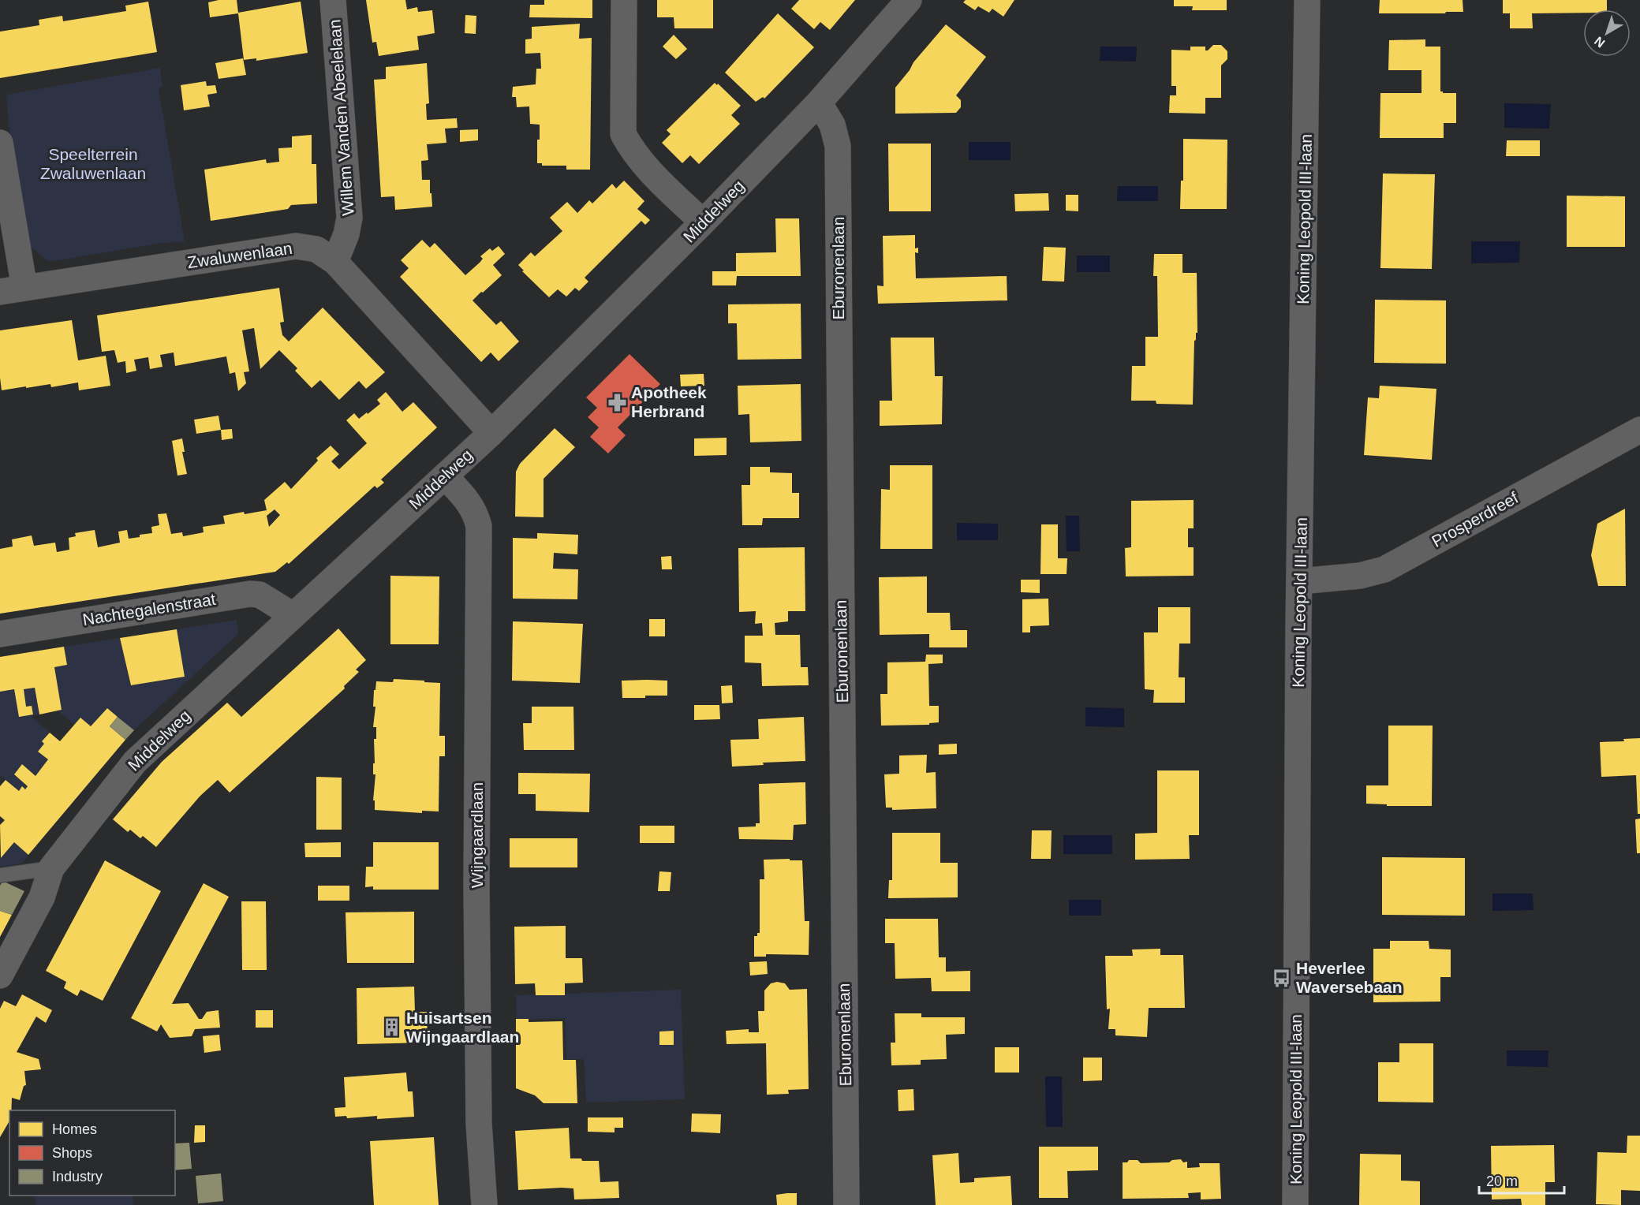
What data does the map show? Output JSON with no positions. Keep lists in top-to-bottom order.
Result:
{
  "streets": {
    "street": [
      "Willem Vanden Abeelelaan",
      "Middelweg",
      "Koning Leopold III-laan",
      "Zwaluwenlaan",
      "Eburonenlaan",
      "Prosperdreef",
      "Nachtegalenstraat",
      "Wijngaardlaan"
    ]
  },
  "crossings": [
    ["Willem Vanden Abeelelaan", "Zwaluwenlaan"],
    ["Middelweg", "Zwaluwenlaan"],
    ["Middelweg", "Eburonenlaan"],
    ["Middelweg", "Nachtegalenstraat"],
    ["Middelweg", "Wijngaardlaan"],
    ["Koning Leopold III-laan", "Prosperdreef"]
  ],
  "parks": ["Speelterrein Zwaluwenlaan"],
  "places": {
    "pharmacy": ["Apotheek Herbrand"],
    "bus stop": ["Heverlee Waversebaan"],
    "building": ["Huisartsen Wijngaardlaan"]
  },
  "legend": ["Homes", "Shops", "Industry"],
  "scale_bar": "20 m",
  "north": "bottom left"
}
